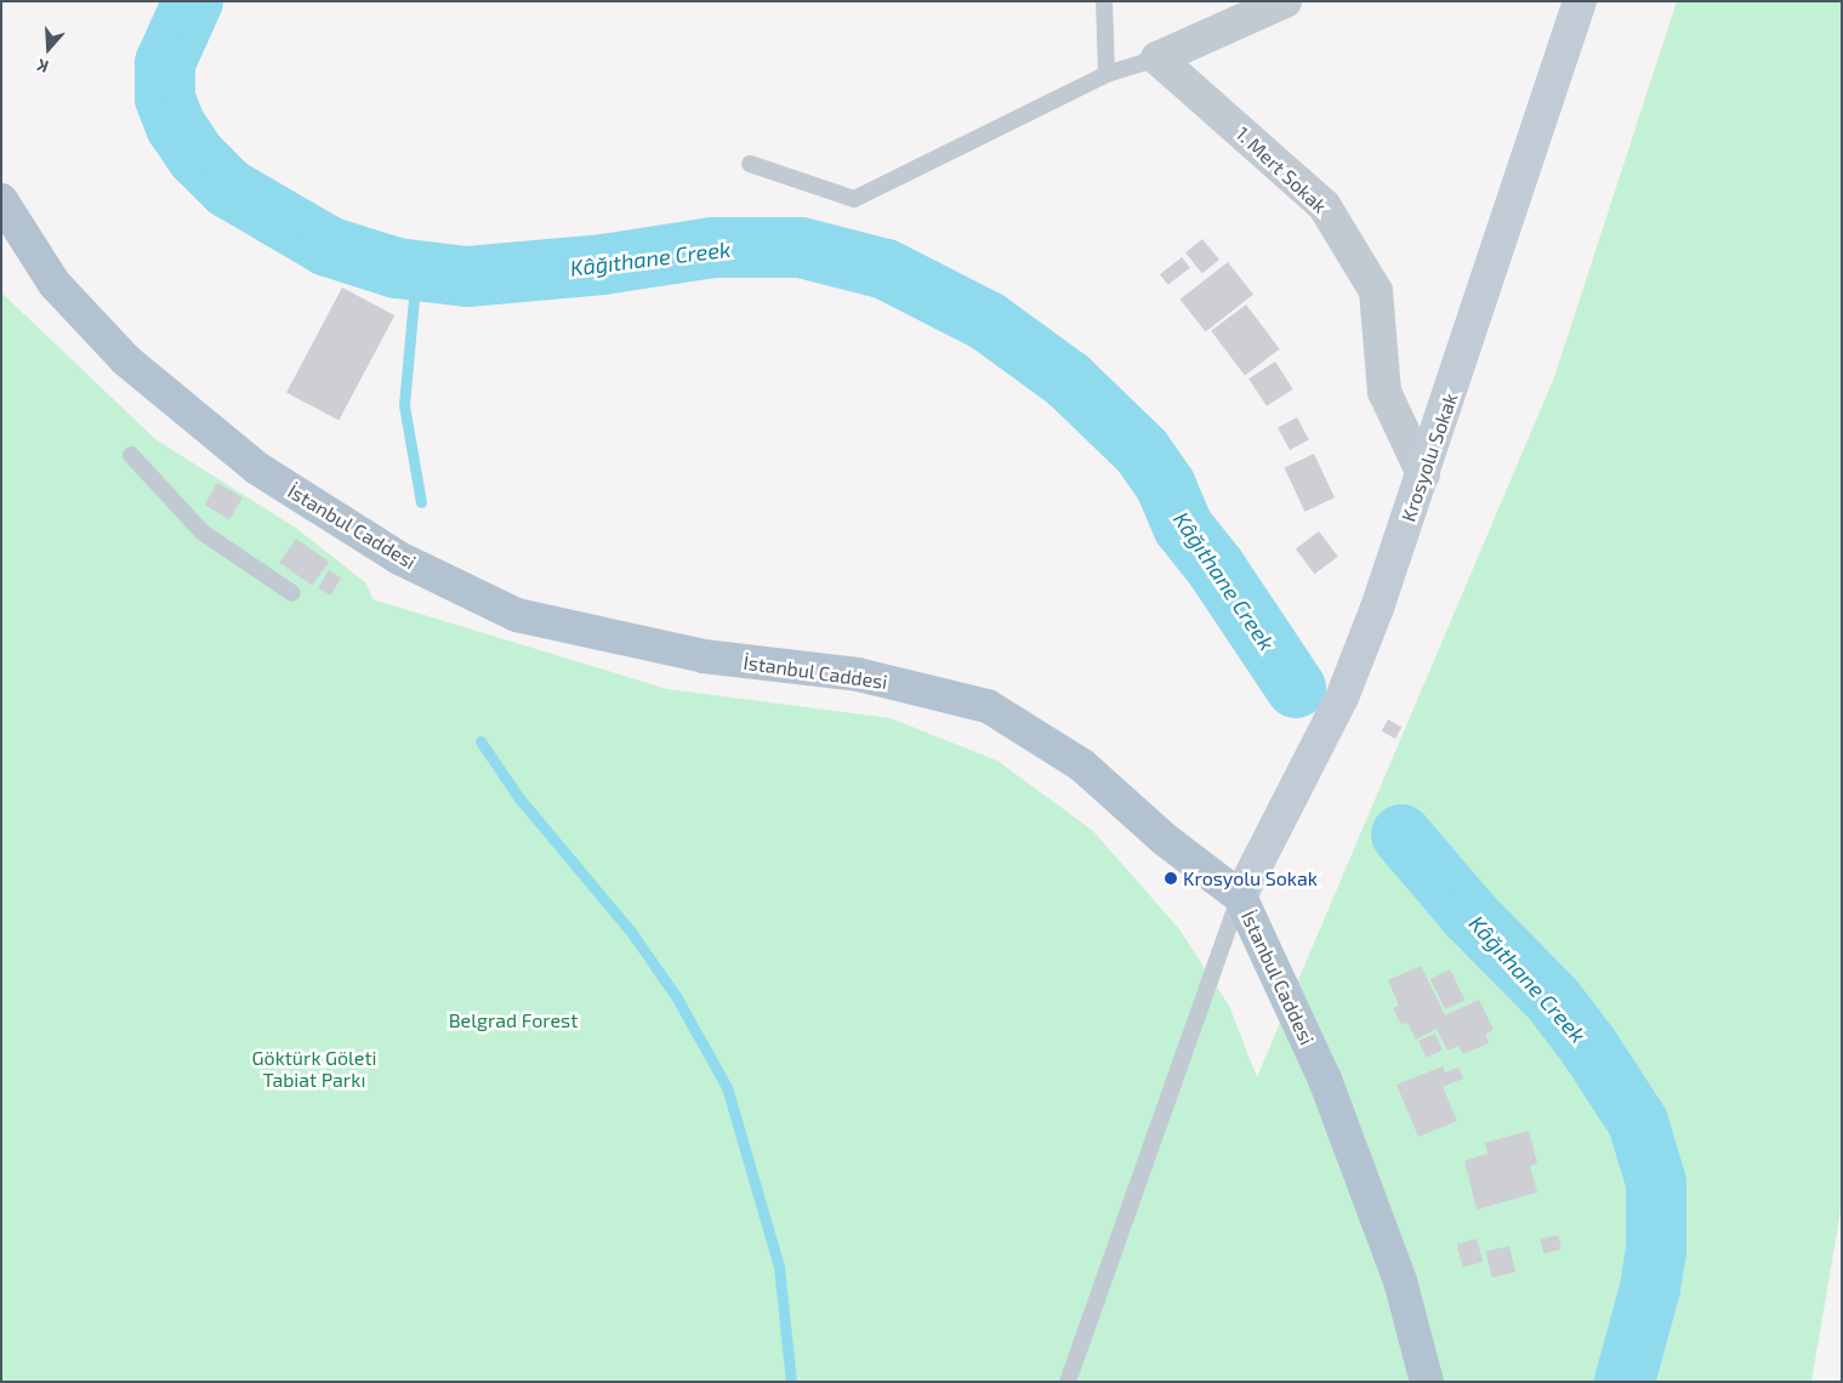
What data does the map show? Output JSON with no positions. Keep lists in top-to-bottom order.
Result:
{
  "streets": {
    "main road": ["Krosyolu Sokak", "İstanbul Caddesi"],
    "street": ["1. Mert Sokak"]
  },
  "crossings": [
    ["1. Mert Sokak", "Krosyolu Sokak"],
    ["Krosyolu Sokak", "İstanbul Caddesi"]
  ],
  "water": ["Kâğıthane Creek"],
  "parks": ["Belgrad Forest", "Göktürk Göleti Tabiat Parkı"],
  "places": ["Krosyolu Sokak"],
  "north": "bottom"
}
